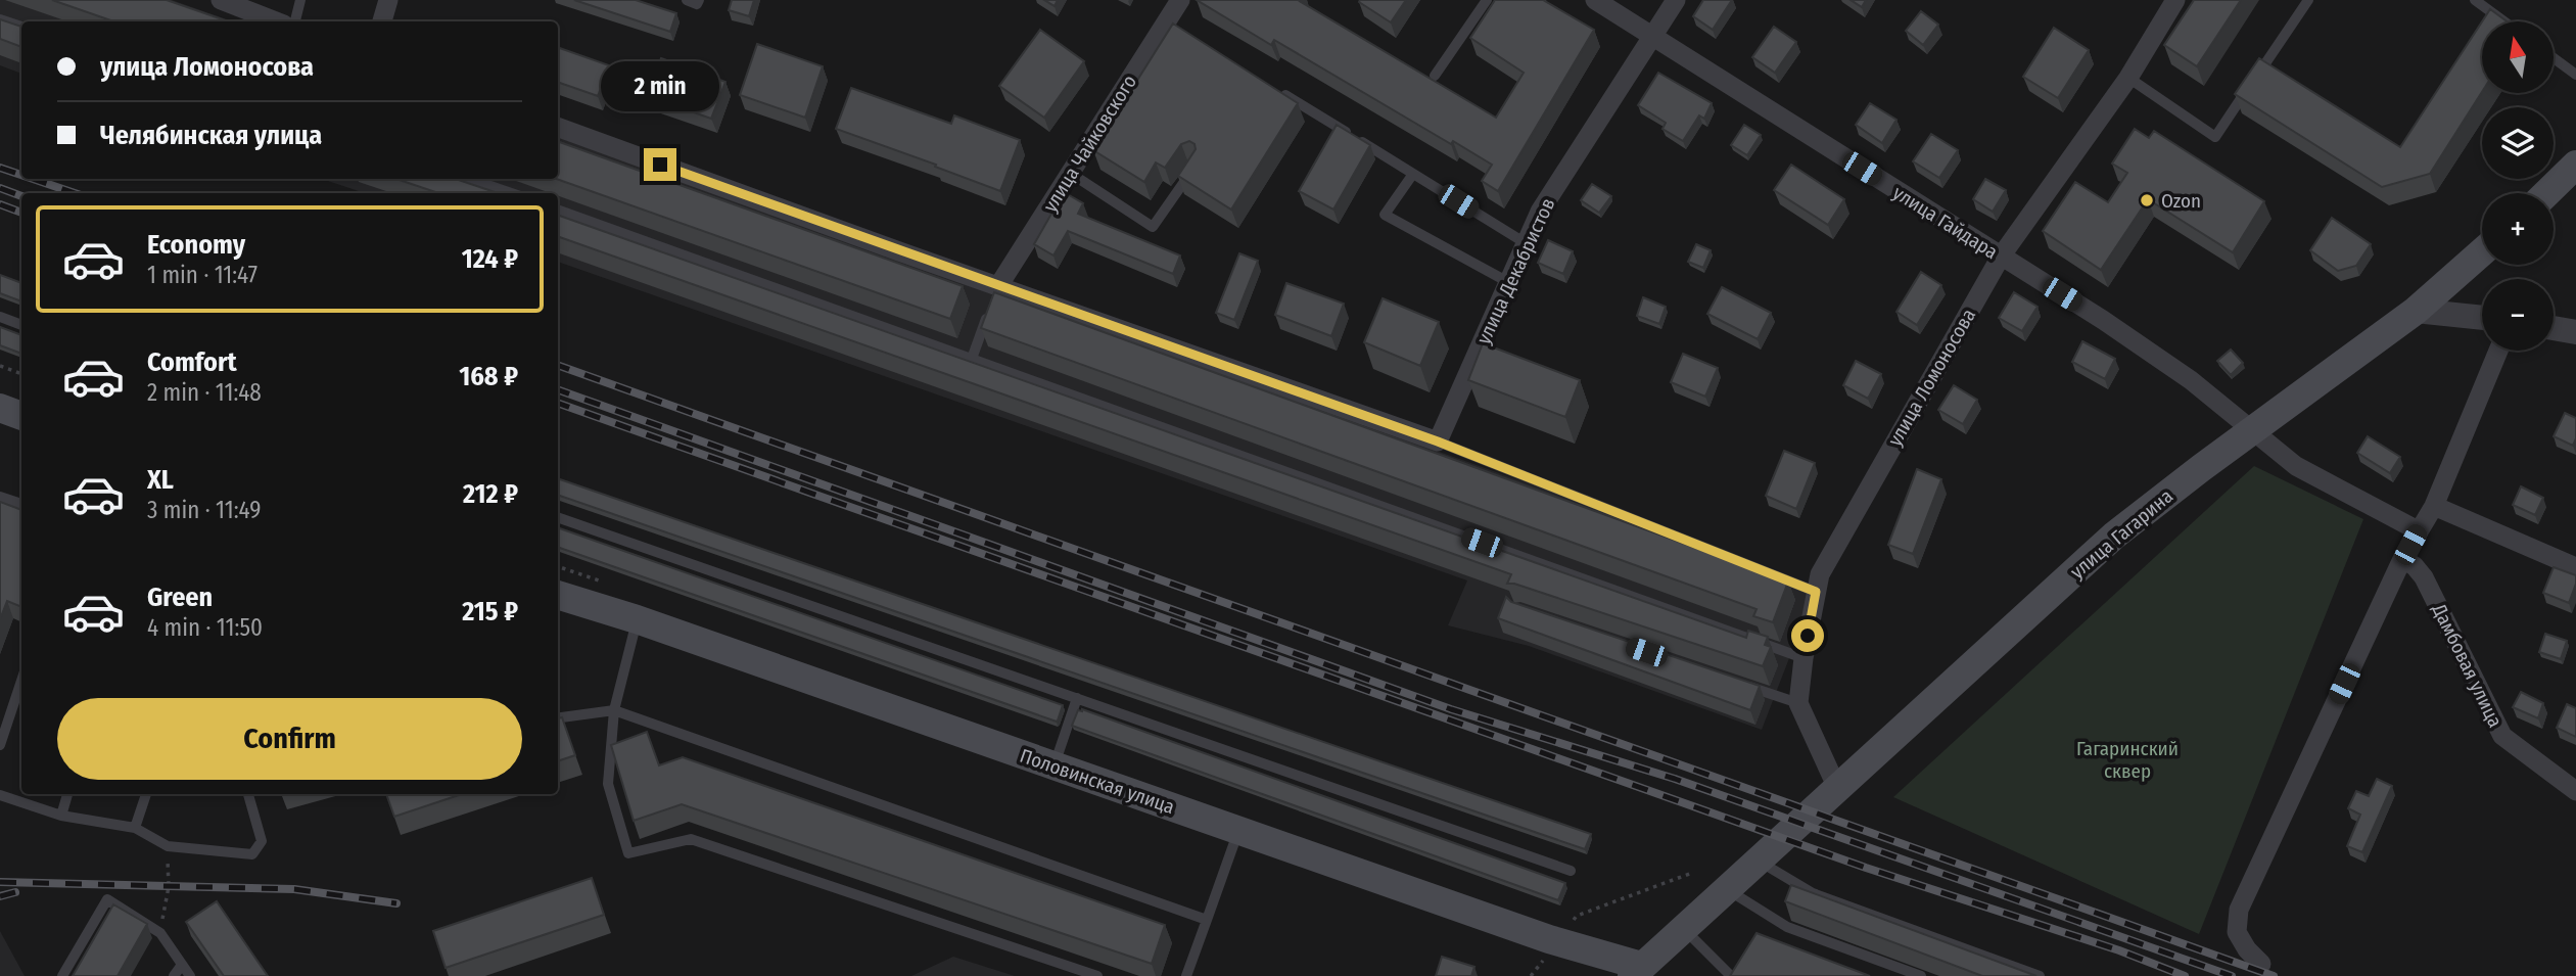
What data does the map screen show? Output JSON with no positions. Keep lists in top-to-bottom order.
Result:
{
  "streets": {
    "main road": ["улица Гагарина", "Половинская улица"],
    "street": [
      "улица Чайковского",
      "улица Гайдара",
      "улица Декабристов",
      "улица Ломоносова",
      "Дамбовая улица"
    ]
  },
  "crossings": [
    ["улица Гайдара", "улица Декабристов"],
    ["улица Гайдара", "улица Ломоносова"],
    ["улица Гайдара", "улица Гагарина"],
    ["улица Гагарина", "Половинская улица"]
  ],
  "parks": ["Гагаринский сквер"],
  "places": ["Ozon"],
  "north": "top",
  "page": {
    "map_buttons": ["+", "−"],
    "banner": ["улица Ломоносова", "Челябинская улица"],
    "bubble": "2 min",
    "list": [
      {
        "name": "Economy",
        "note": "1 min · 11:47",
        "value": "124 ₽"
      },
      {
        "name": "Comfort",
        "note": "2 min · 11:48",
        "value": "168 ₽"
      },
      {
        "name": "XL",
        "note": "3 min · 11:49",
        "value": "212 ₽"
      },
      {
        "name": "Green",
        "note": "4 min · 11:50",
        "value": "215 ₽"
      }
    ],
    "buttons": "Confirm"
  }
}
